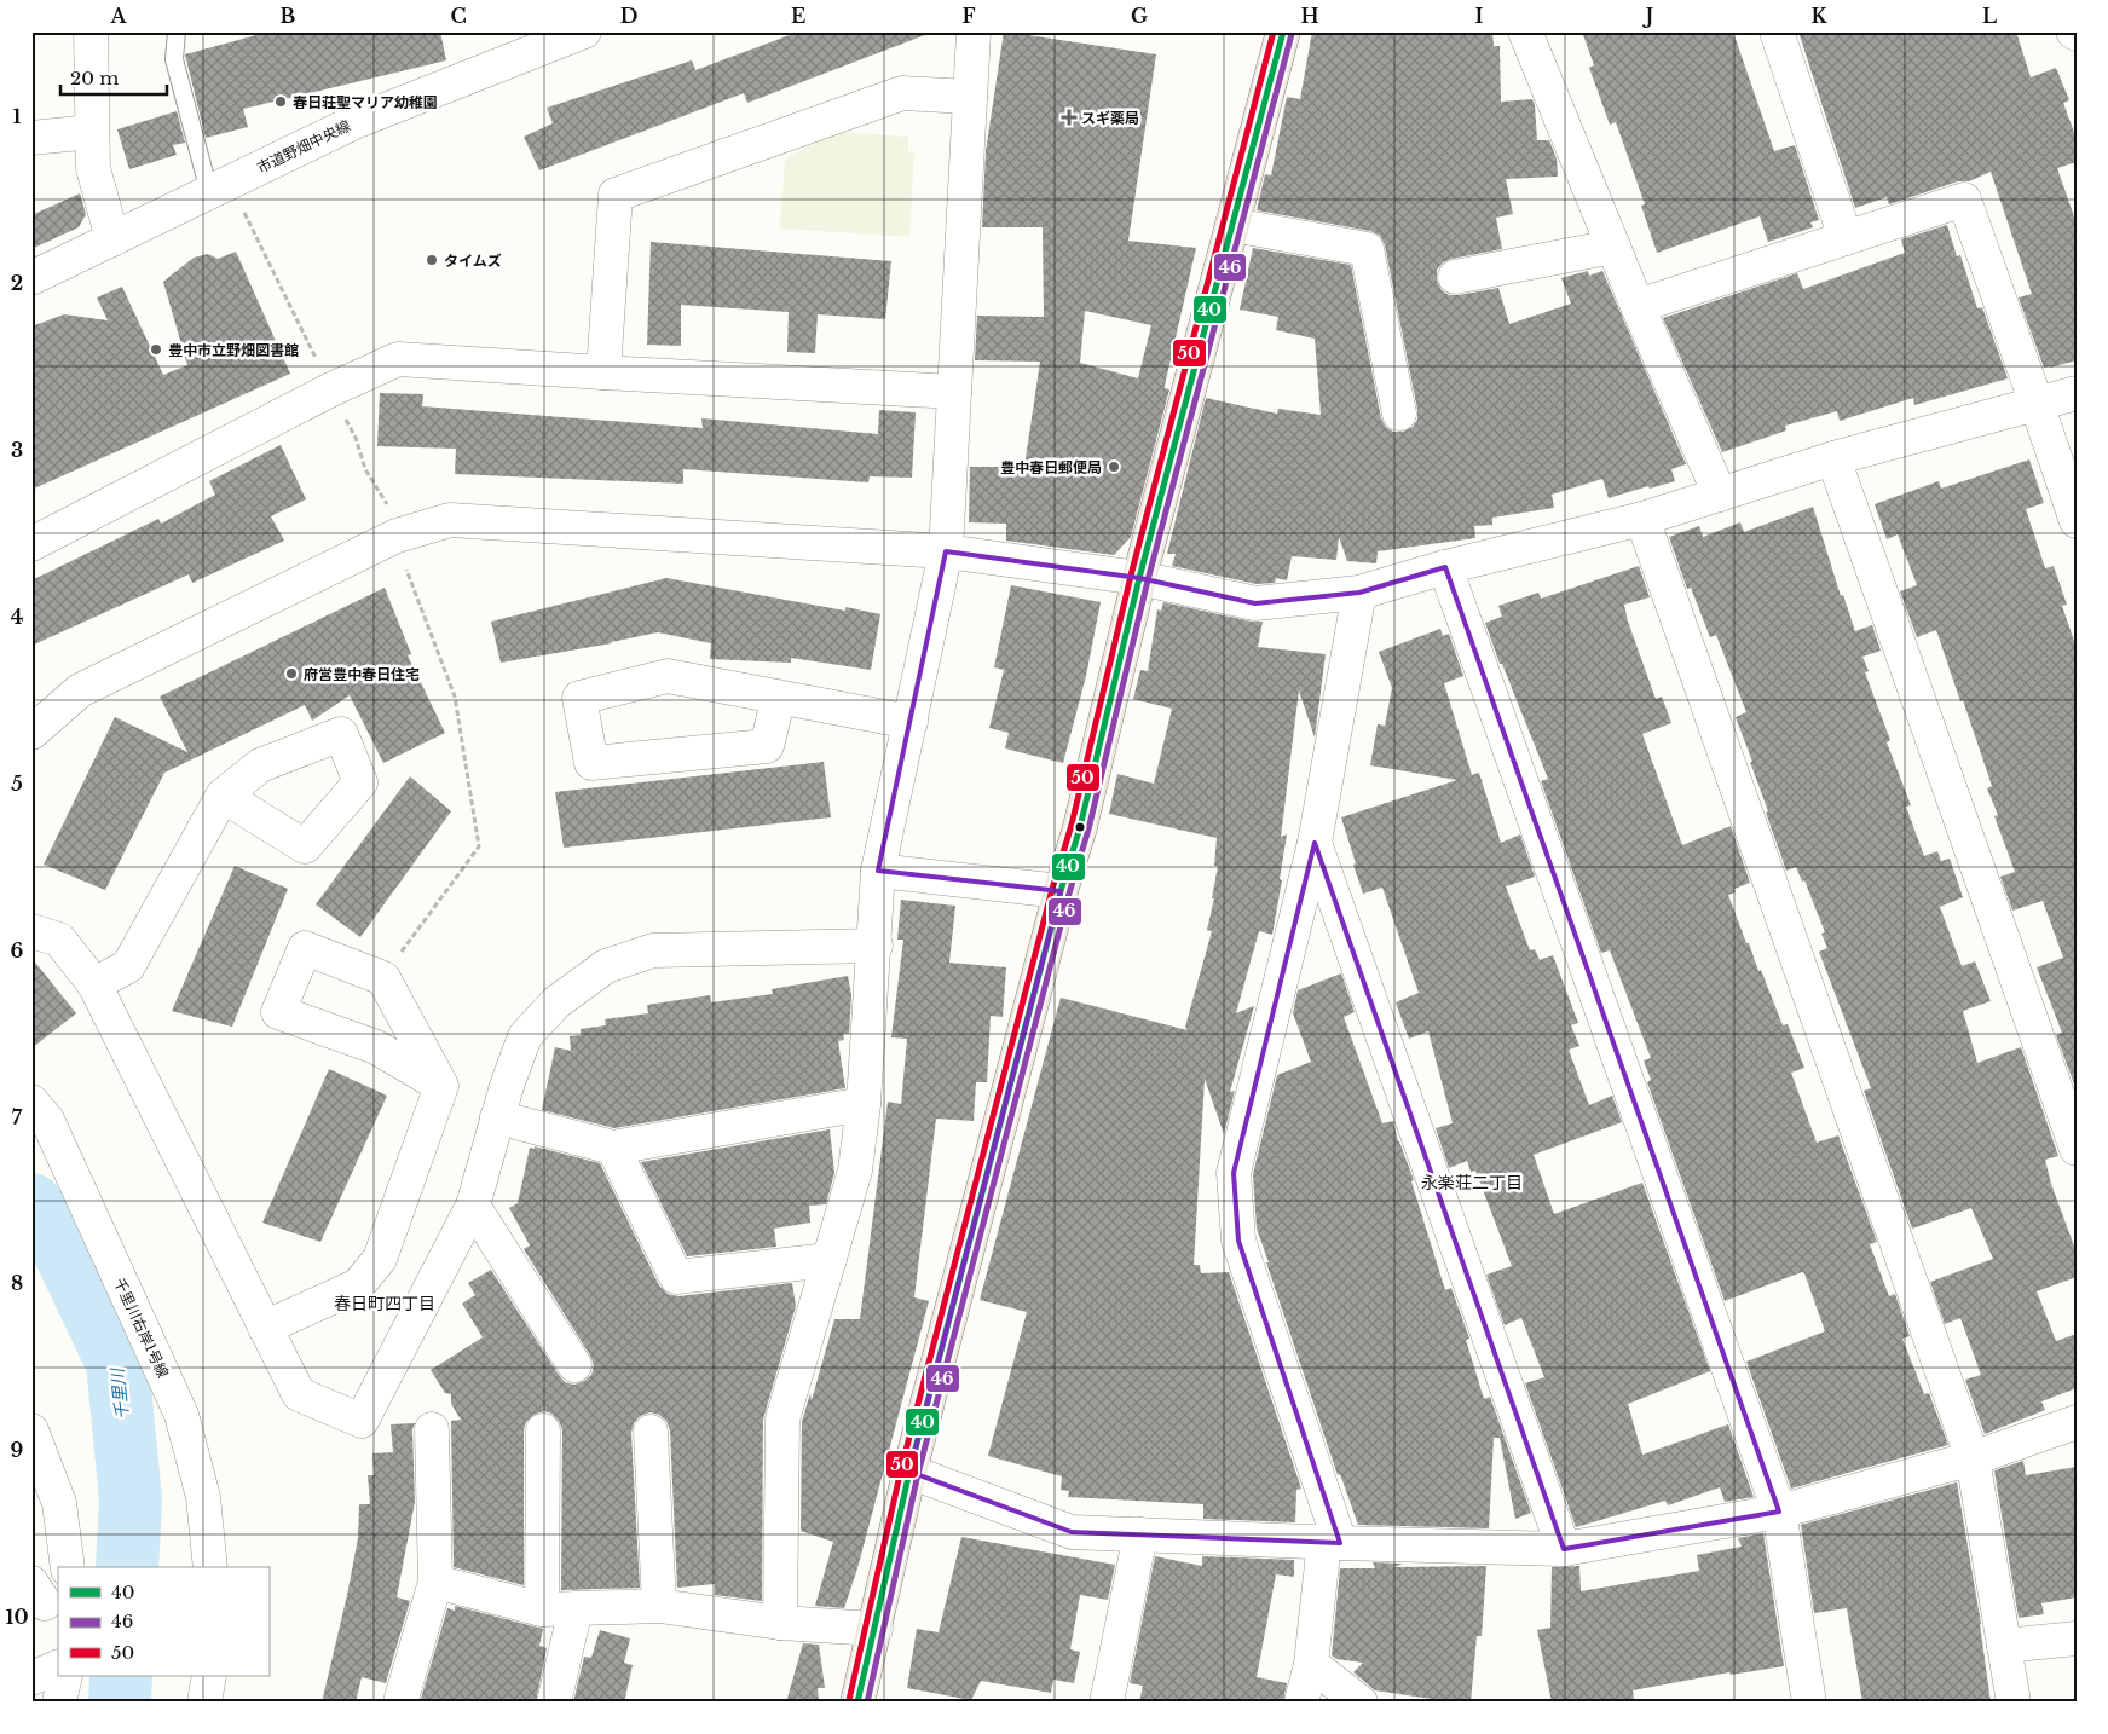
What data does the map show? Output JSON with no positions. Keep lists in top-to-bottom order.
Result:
{
  "streets": {
    "street": ["市道野畑中央線", "千里川右岸1号線"]
  },
  "districts": ["永楽荘二丁目", "春日町四丁目"],
  "water": ["千里川"],
  "places": {
    "other": [
      "春日荘聖マリア幼稚園",
      "タイムズ",
      "豊中市立野畑図書館",
      "豊中春日郵便局",
      "府営豊中春日住宅"
    ],
    "health": ["スギ薬局"]
  },
  "lines": ["transit line 40", "transit line 50", "transit line 46"],
  "legend": ["40", "46", "50"],
  "scale_bar": "20 m",
  "grid": {
    "columns": [
      "A",
      "B",
      "C",
      "D",
      "E",
      "F",
      "G",
      "H",
      "I",
      "J",
      "K",
      "L"
    ],
    "rows": [
      "1",
      "2",
      "3",
      "4",
      "5",
      "6",
      "7",
      "8",
      "9",
      "10"
    ]
  }
}
